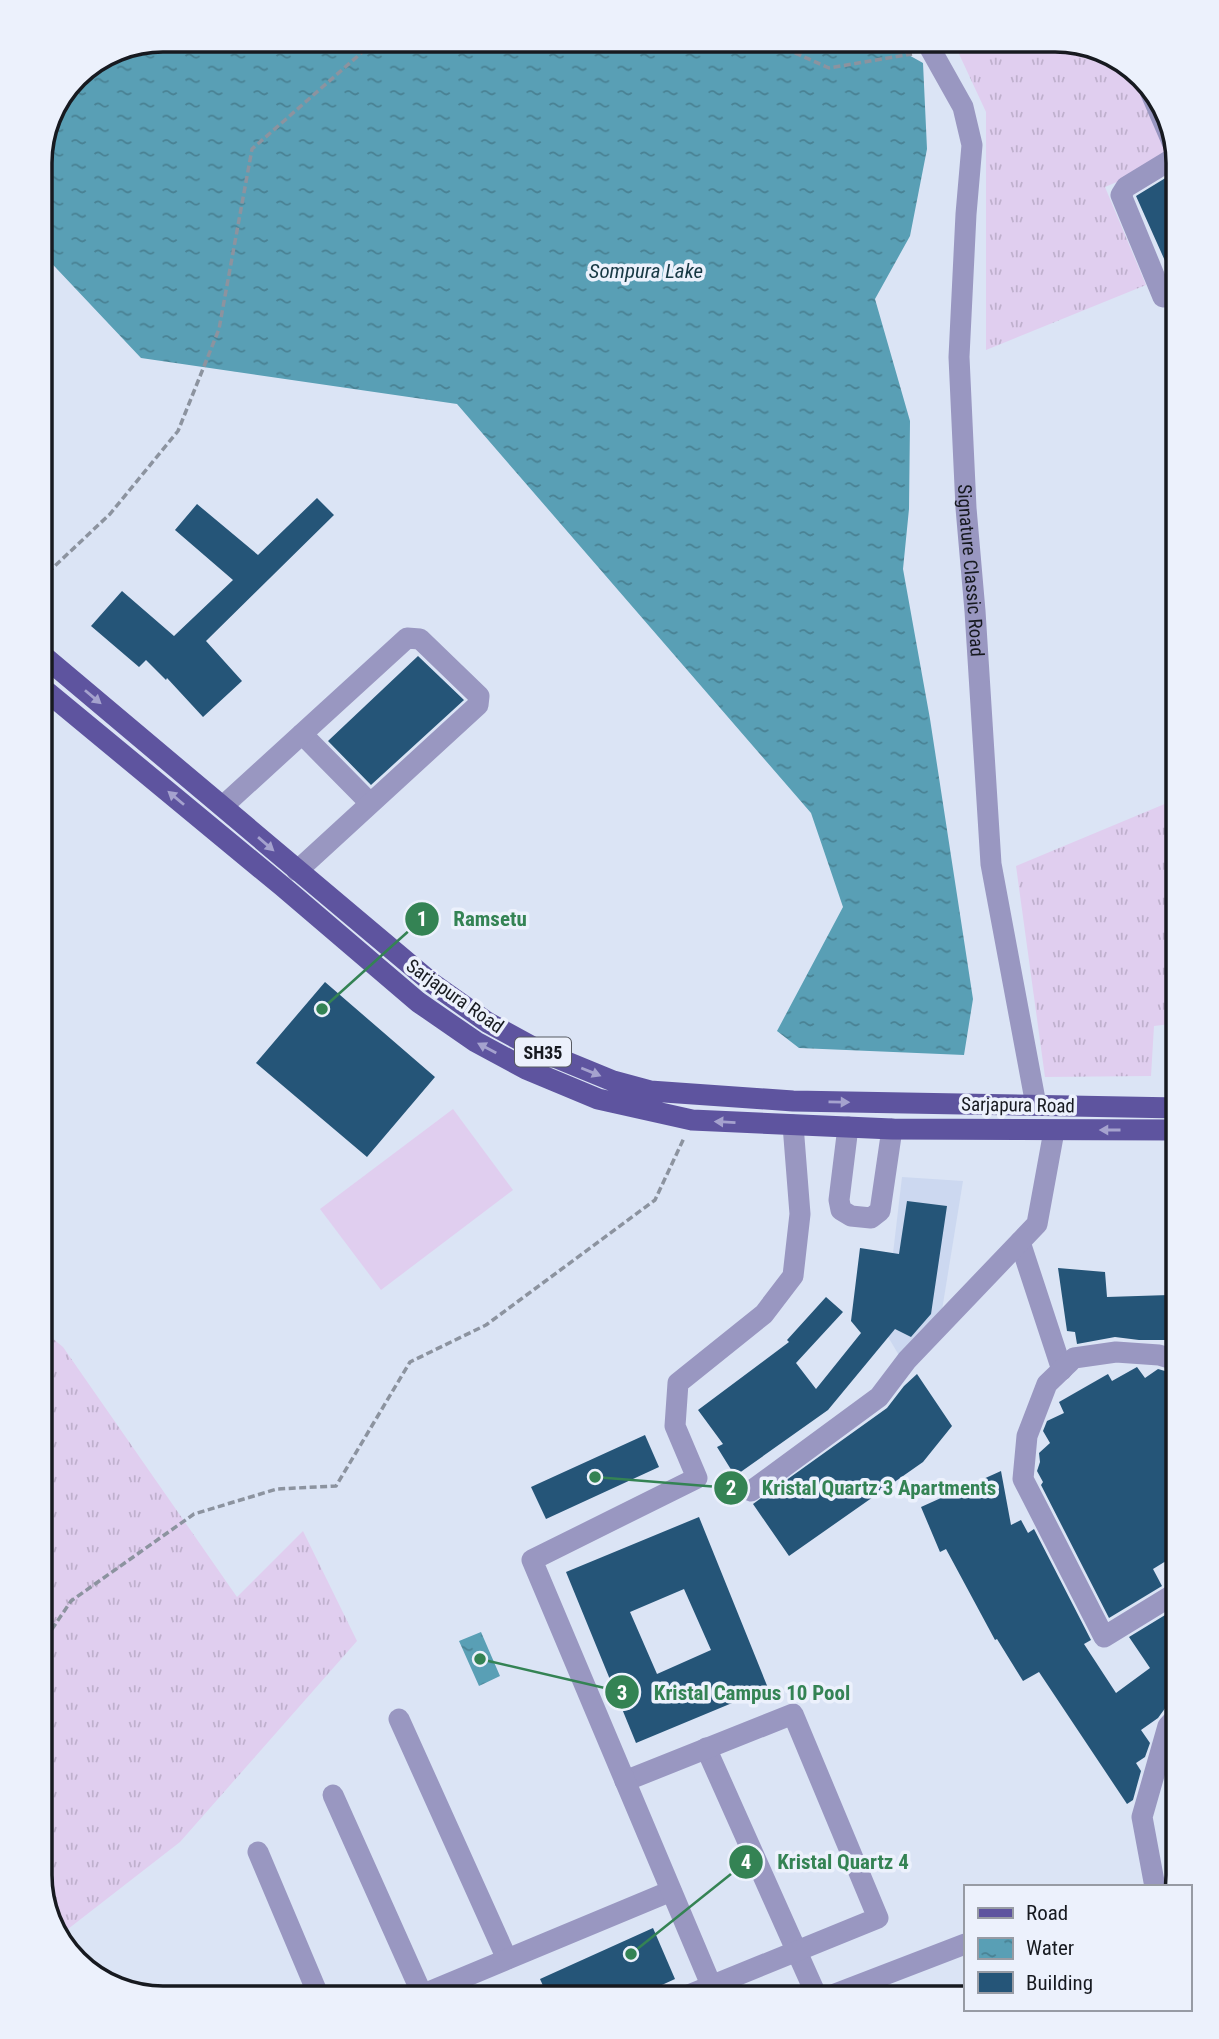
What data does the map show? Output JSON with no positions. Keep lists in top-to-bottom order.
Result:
{
  "streets": {
    "main road": ["Sarjapura Road", "SH35"],
    "street": ["Signature Classic Road"]
  },
  "crossings": [
    ["Signature Classic Road", "Sarjapura Road"]
  ],
  "water": ["Sompura Lake"],
  "places": [
    "Ramsetu",
    "Kristal Quartz 3 Apartments",
    "Kristal Campus 10 Pool",
    "Kristal Quartz 4"
  ],
  "legend": ["Road", "Water", "Building"]
}
